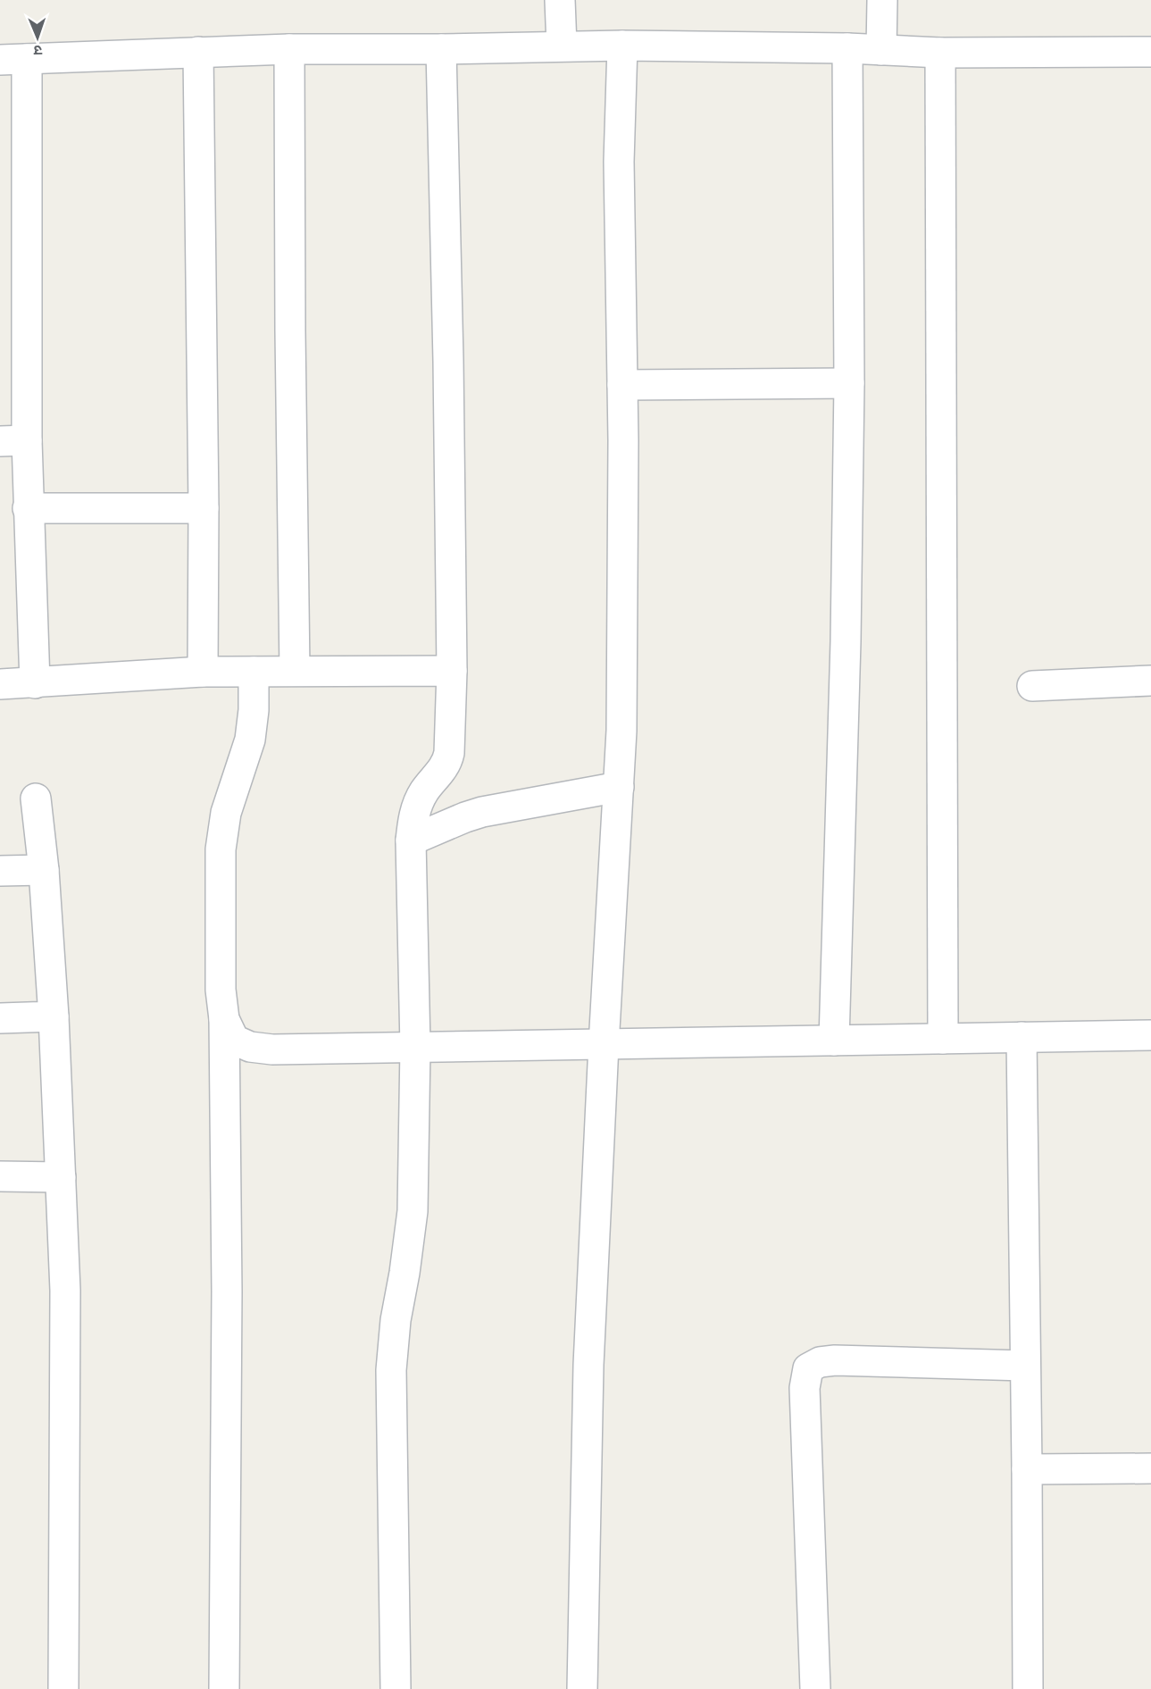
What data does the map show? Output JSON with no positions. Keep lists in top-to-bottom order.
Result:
{
  "north": "bottom"
}
